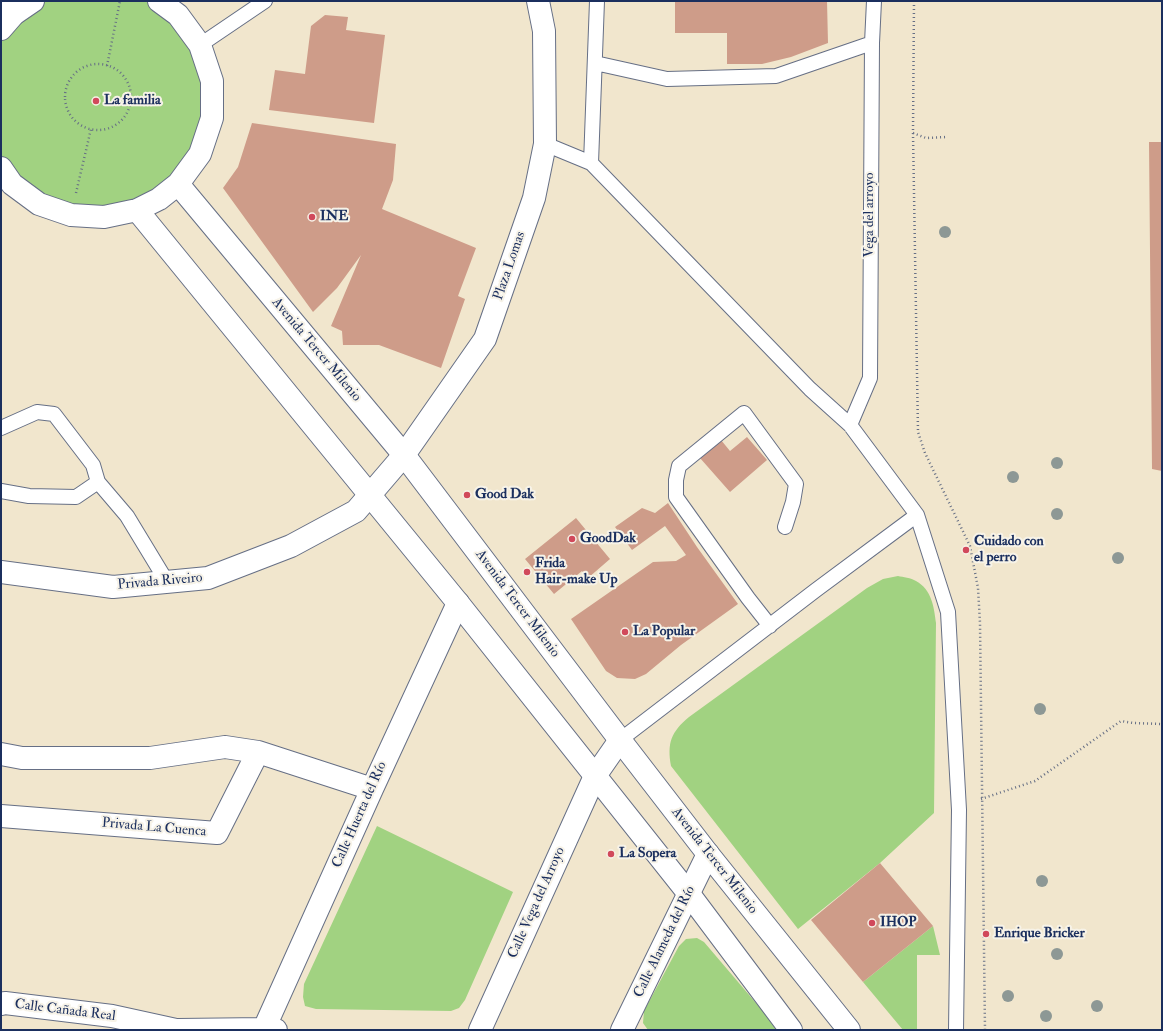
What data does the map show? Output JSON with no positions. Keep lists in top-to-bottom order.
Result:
{
  "streets": {
    "street": [
      "Plaza Lomas",
      "Avenida Tercer Milenio",
      "Privada Riveiro",
      "Calle Huerta del Río",
      "Privada La Cuenca",
      "Calle Vega del Arroyo",
      "Calle Alameda del Río",
      "Calle Cañada Real"
    ],
    "lane": ["Vega del arroyo"]
  },
  "crossings": [
    ["Plaza Lomas", "Avenida Tercer Milenio"],
    ["Plaza Lomas", "Privada Riveiro"],
    ["Avenida Tercer Milenio", "Calle Vega del Arroyo"],
    ["Avenida Tercer Milenio", "Calle Alameda del Río"],
    ["Calle Huerta del Río", "Calle Cañada Real"]
  ],
  "places": [
    "La familia",
    "INE",
    "Good Dak",
    "GoodDak",
    "Cuidado con el perro",
    "Frida Hair-make Up",
    "La Popular",
    "La Sopera",
    "IHOP",
    "Enrique Bricker"
  ]
}
